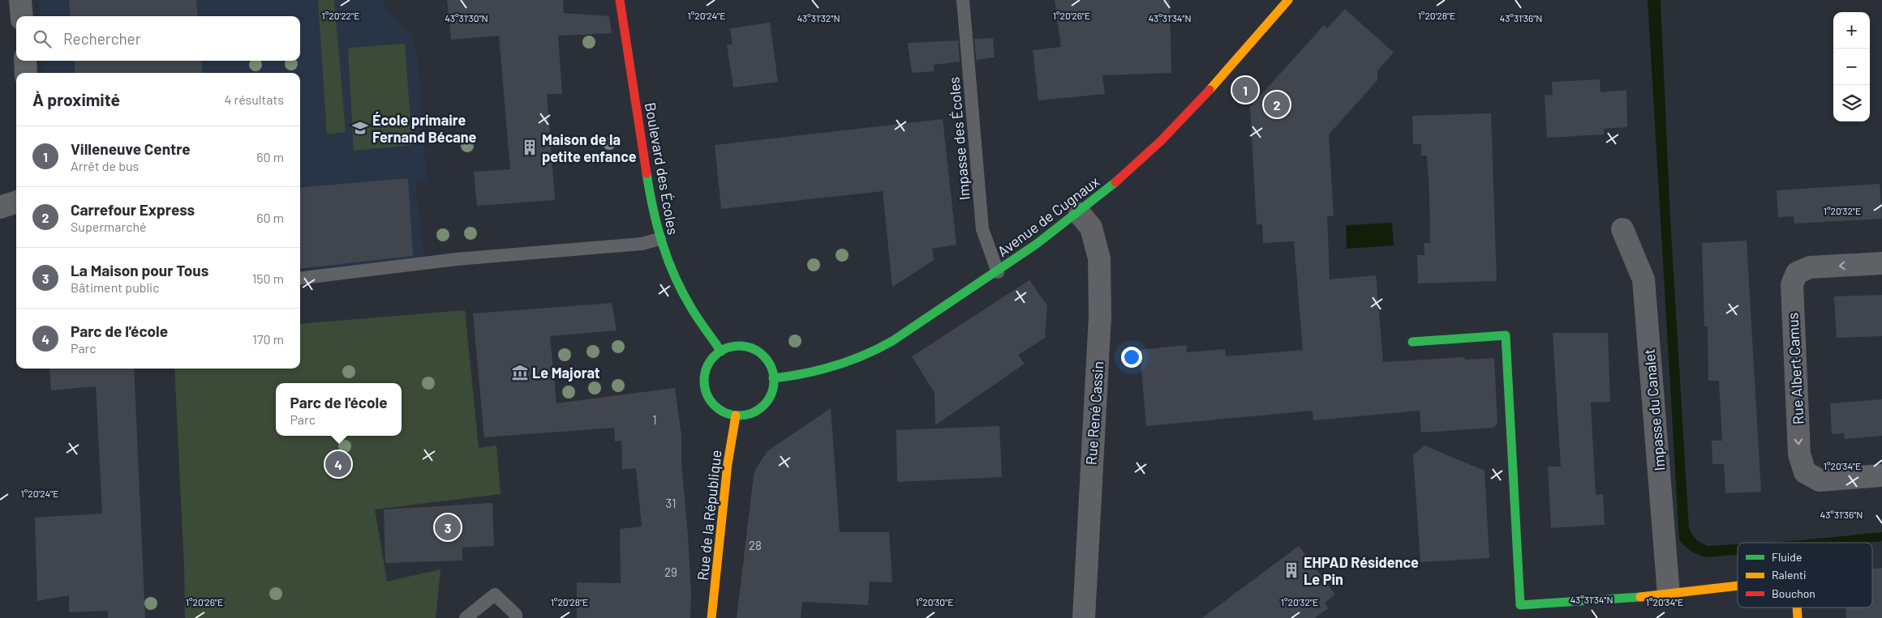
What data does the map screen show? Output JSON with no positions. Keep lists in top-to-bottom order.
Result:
{
  "streets": {
    "street": [
      "Boulevard des Écoles",
      "Avenue de Cugnaux",
      "Rue Albert Camus",
      "Impasse du Canalet",
      "Rue René Cassin",
      "Rue de la République"
    ],
    "lane": ["Impasse des Écoles"]
  },
  "crossings": [
    ["Impasse des Écoles", "Avenue de Cugnaux"],
    ["Boulevard des Écoles", "Avenue de Cugnaux"],
    ["Boulevard des Écoles", "Rue de la République"],
    ["Avenue de Cugnaux", "Rue René Cassin"],
    ["Avenue de Cugnaux", "Rue de la République"]
  ],
  "places": {
    "school or university": ["École primaire Fernand Bécane"],
    "building": ["Maison de la petite enfance", "EHPAD Résidence Le Pin"],
    "museum": ["Le Majorat"]
  },
  "house_numbers": [
    "1",
    "31",
    "28",
    "29"
  ],
  "legend": ["Fluide", "Ralenti", "Bouchon"],
  "page": {
    "map_buttons": ["+", "−"],
    "search": "Rechercher",
    "heading": ["À proximité", "4 résultats"],
    "pins": [
      "1",
      "2",
      "4",
      "3"
    ],
    "list": [
      {
        "mark": "1",
        "name": "Villeneuve Centre",
        "note": "Arrêt de bus",
        "value": "60 m"
      },
      {
        "mark": "2",
        "name": "Carrefour Express",
        "note": "Supermarché",
        "value": "60 m"
      },
      {
        "mark": "3",
        "name": "La Maison pour Tous",
        "note": "Bâtiment public",
        "value": "150 m"
      },
      {
        "mark": "4",
        "name": "Parc de l'école",
        "note": "Parc",
        "value": "170 m"
      }
    ],
    "popup": ["Parc de l'école", "Parc"]
  },
  "coordinates": [
    "1°20'22\"E",
    "1°20'28\"E",
    "1°20'24\"E",
    "1°20'26\"E",
    "43°31'30\"N",
    "43°31'32\"N",
    "43°31'34\"N",
    "43°31'36\"N",
    "1°20'32\"E",
    "1°20'34\"E",
    "1°20'30\"E"
  ]
}
